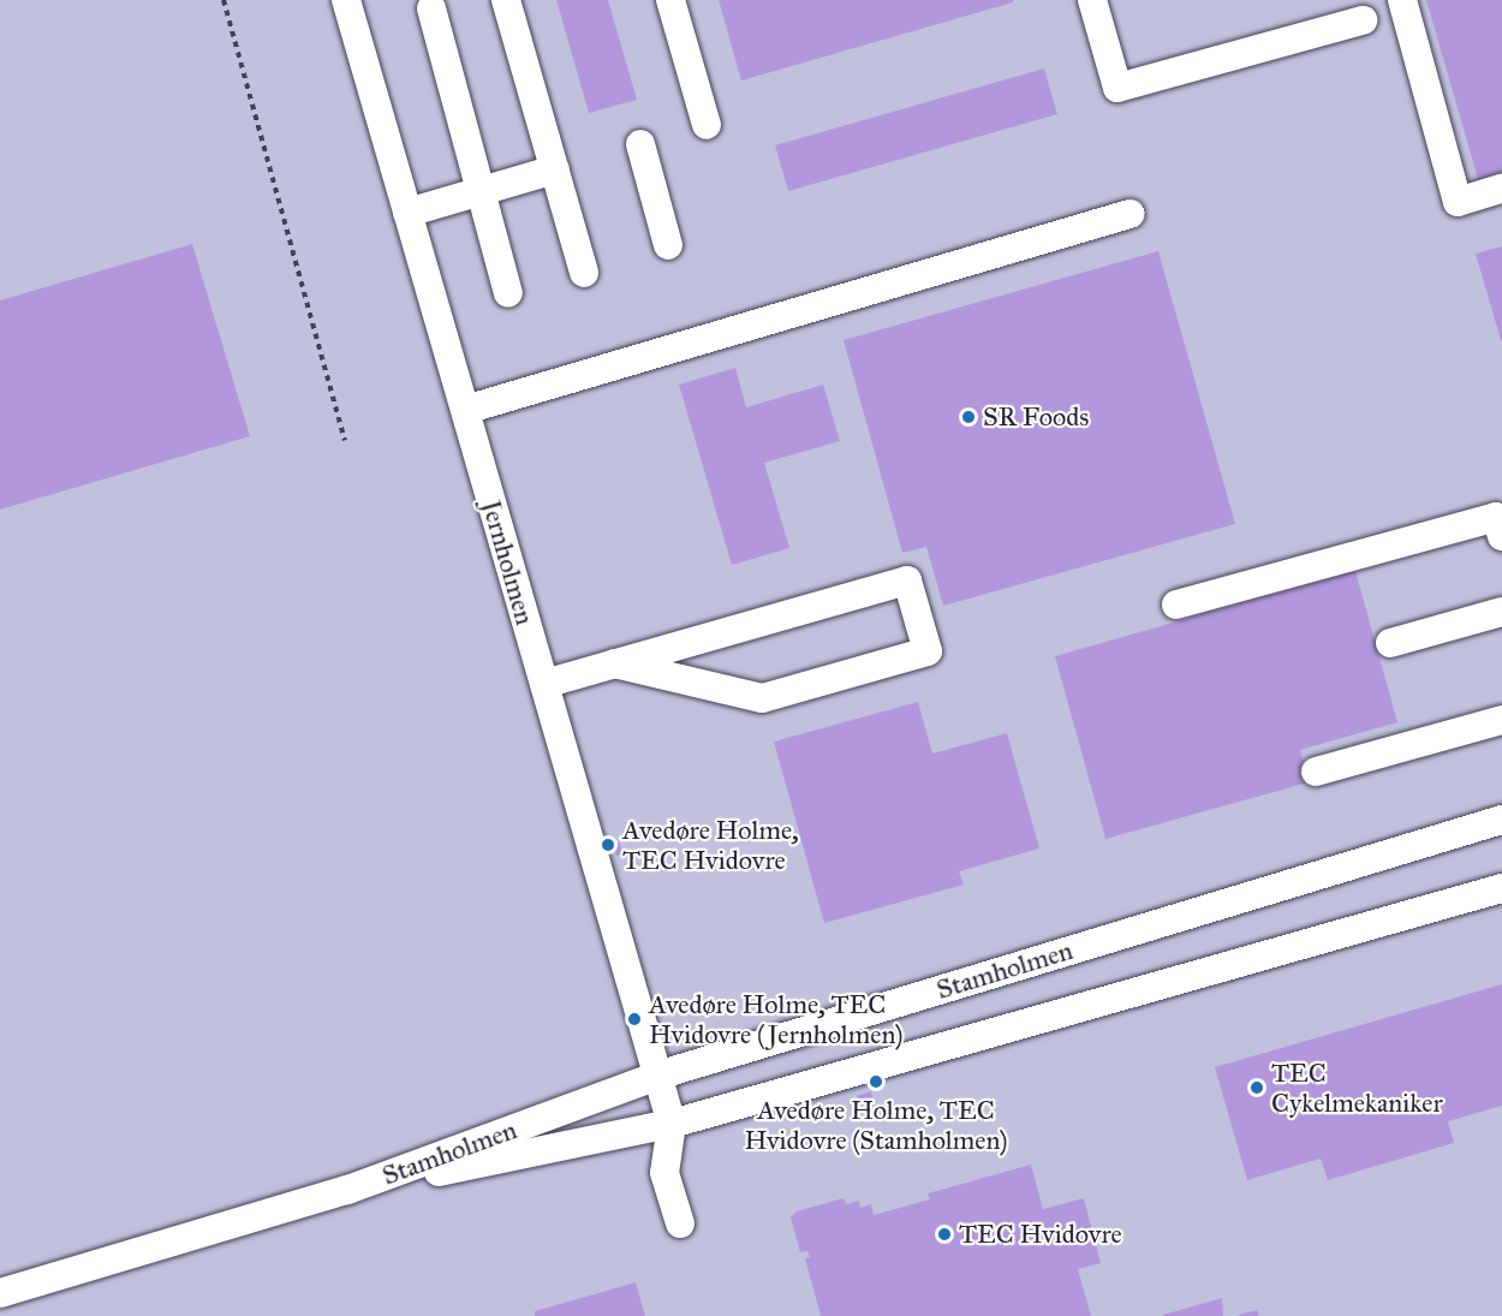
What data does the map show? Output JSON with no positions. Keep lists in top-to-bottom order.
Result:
{
  "streets": {
    "street": ["Jernholmen", "Stamholmen"]
  },
  "crossings": [
    ["Jernholmen", "Stamholmen"]
  ],
  "places": [
    "SR Foods",
    "Avedøre Holme, TEC Hvidovre",
    "Avedøre Holme, TEC Hvidovre (Jernholmen)",
    "Avedøre Holme, TEC Hvidovre (Stamholmen)",
    "TEC Cykelmekaniker",
    "TEC Hvidovre"
  ]
}
